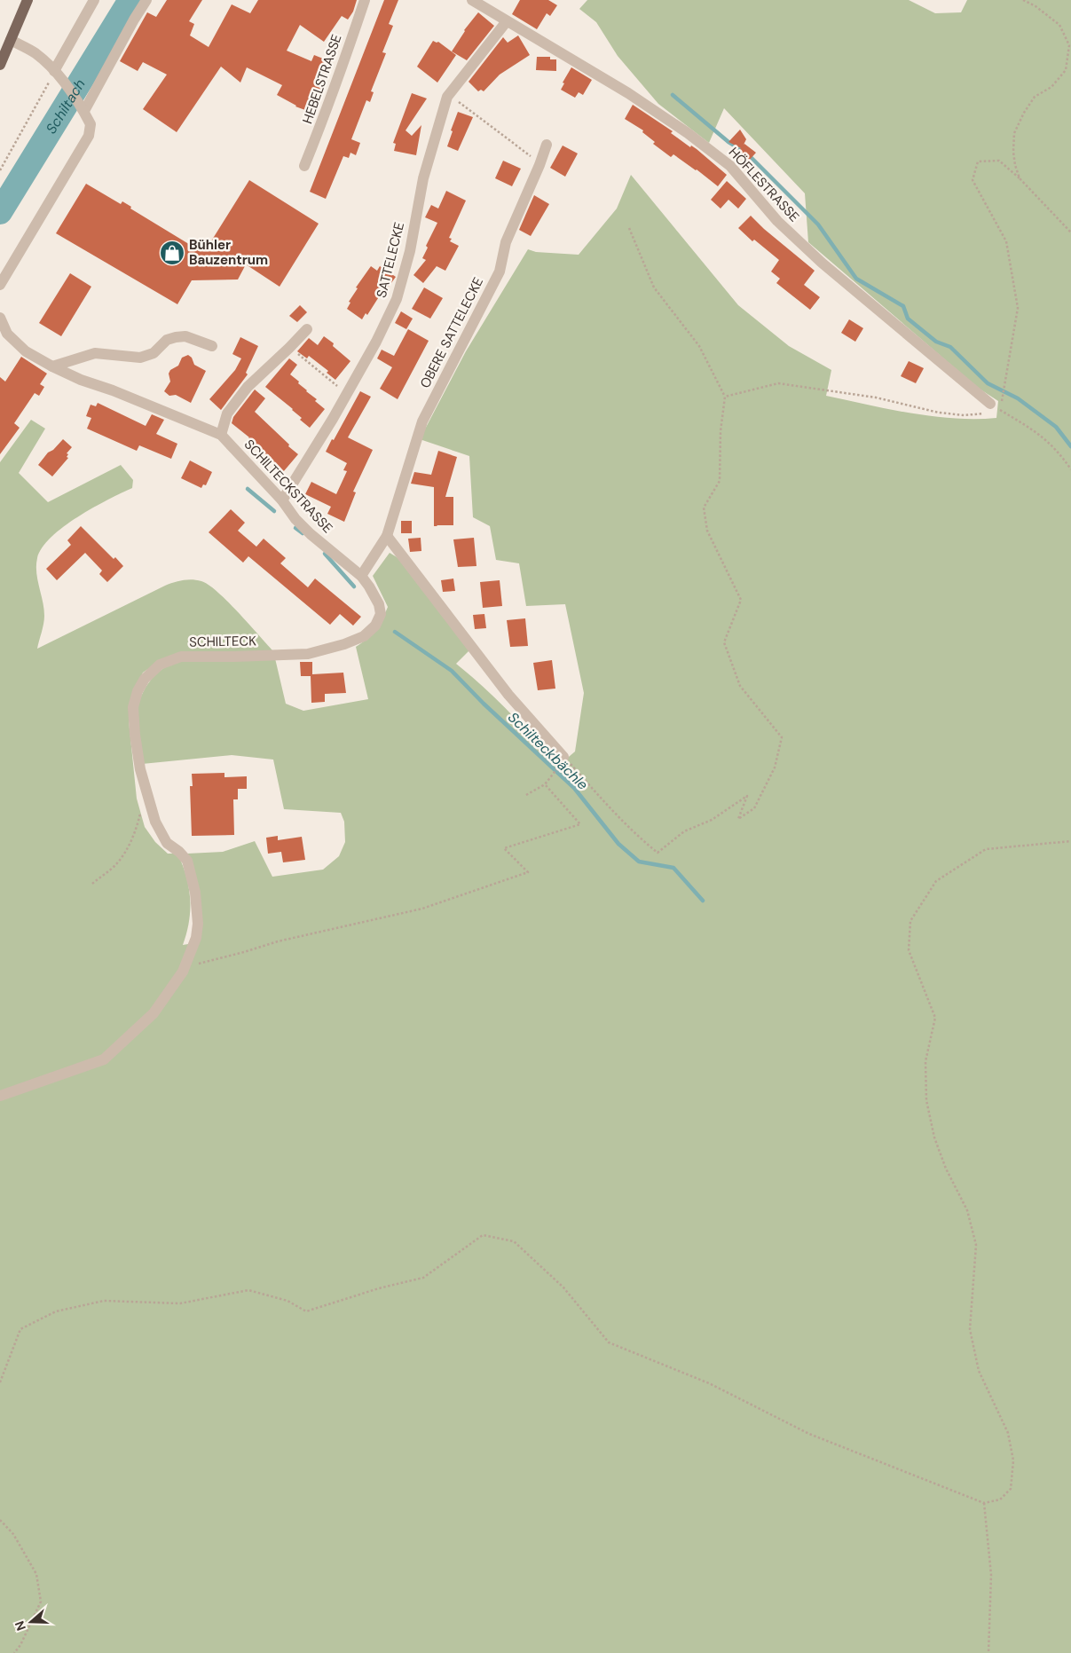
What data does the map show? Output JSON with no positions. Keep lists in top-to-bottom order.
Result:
{
  "streets": {
    "street": [
      "HEBELSTRASSE",
      "HÖFLESTRASSE",
      "SATTELECKE",
      "OBERE SATTELECKE",
      "SCHILTECKSTRASSE",
      "SCHILTECK"
    ]
  },
  "crossings": [
    ["HÖFLESTRASSE", "SATTELECKE"],
    ["SATTELECKE", "SCHILTECKSTRASSE"],
    ["SCHILTECKSTRASSE", "SCHILTECK"]
  ],
  "water": ["Schiltach", "Schilteckbächle"],
  "places": {
    "shop": ["Bühler Bauzentrum"]
  },
  "north": "left"
}
